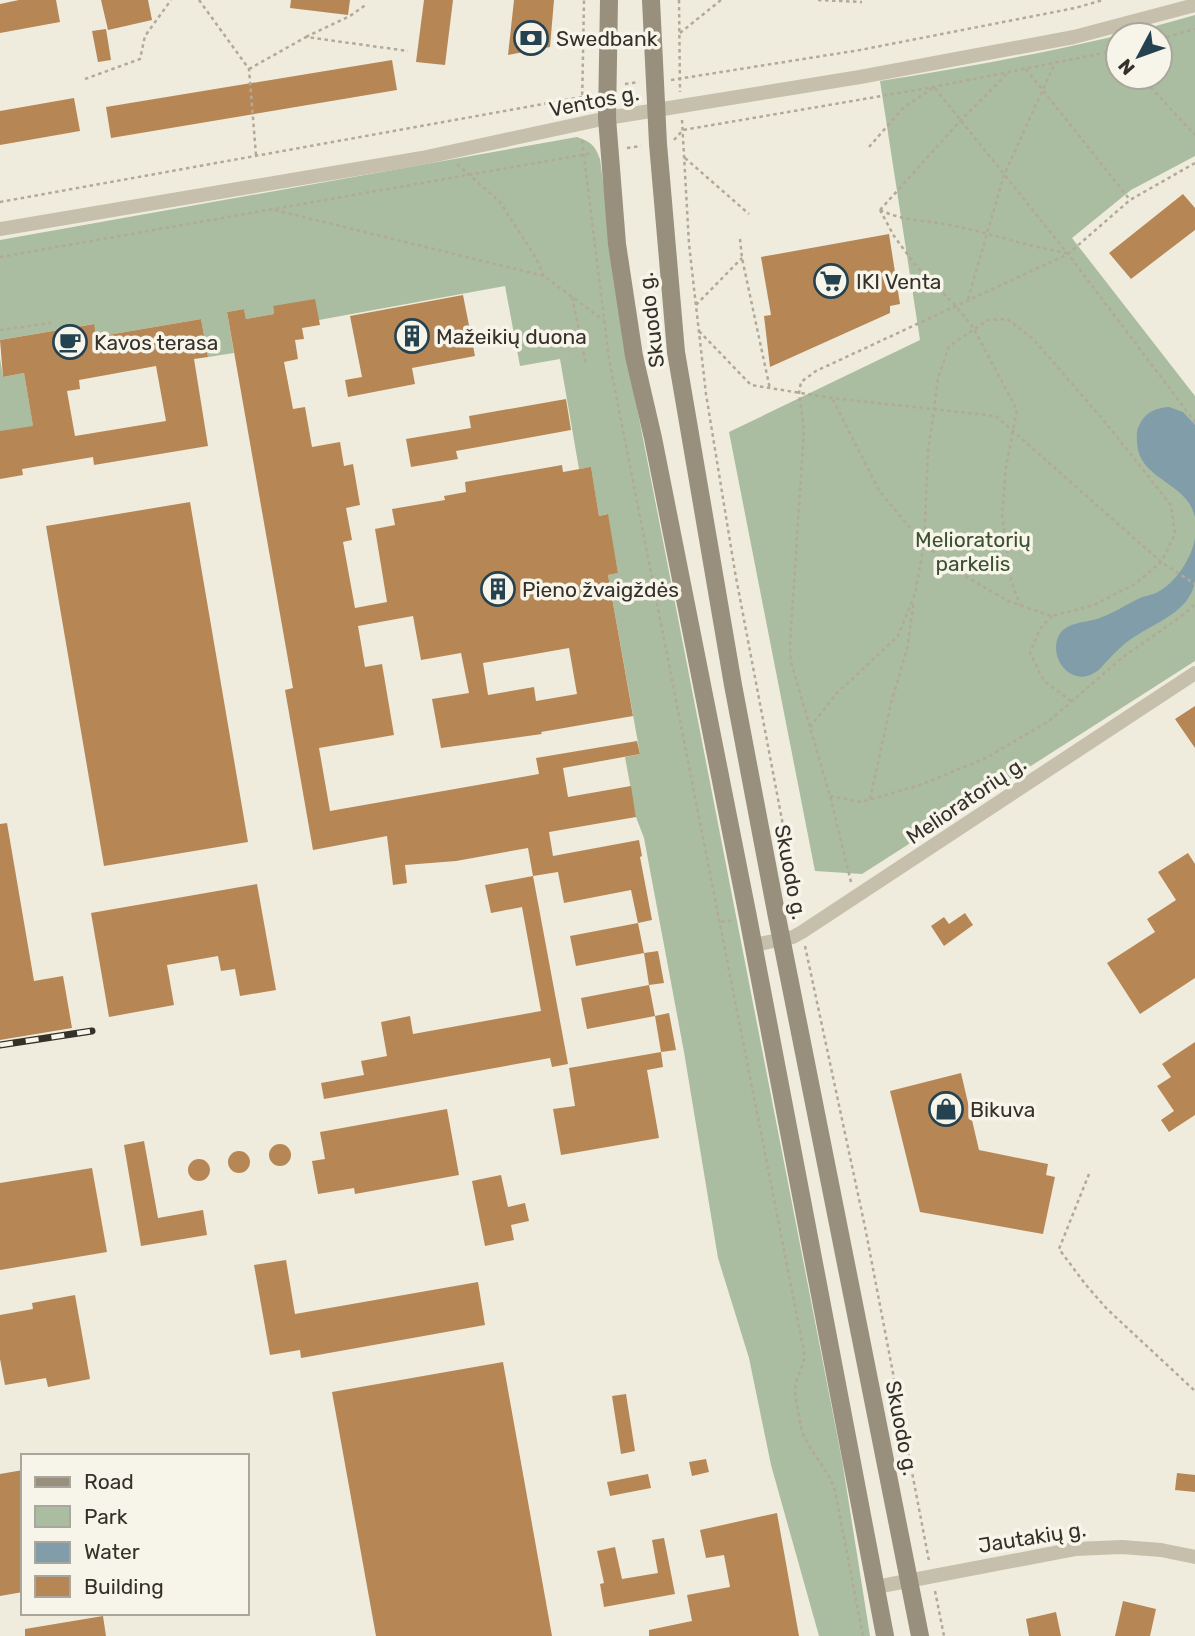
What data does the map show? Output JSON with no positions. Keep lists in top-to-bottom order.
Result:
{
  "streets": {
    "main road": ["Skuodo g."],
    "street": ["Ventos g.", "Melioratorių g.", "Jautakių g."]
  },
  "crossings": [
    ["Ventos g.", "Skuodo g."],
    ["Skuodo g.", "Melioratorių g."],
    ["Skuodo g.", "Jautakių g."]
  ],
  "parks": ["Melioratorių parkelis"],
  "places": {
    "bank": ["Swedbank"],
    "supermarket": ["IKI Venta"],
    "building": ["Mažeikių duona", "Pieno žvaigždės"],
    "cafe": ["Kavos terasa"],
    "shop": ["Bikuva"]
  },
  "legend": [
    "Road",
    "Park",
    "Water",
    "Building"
  ],
  "north": "bottom left"
}
